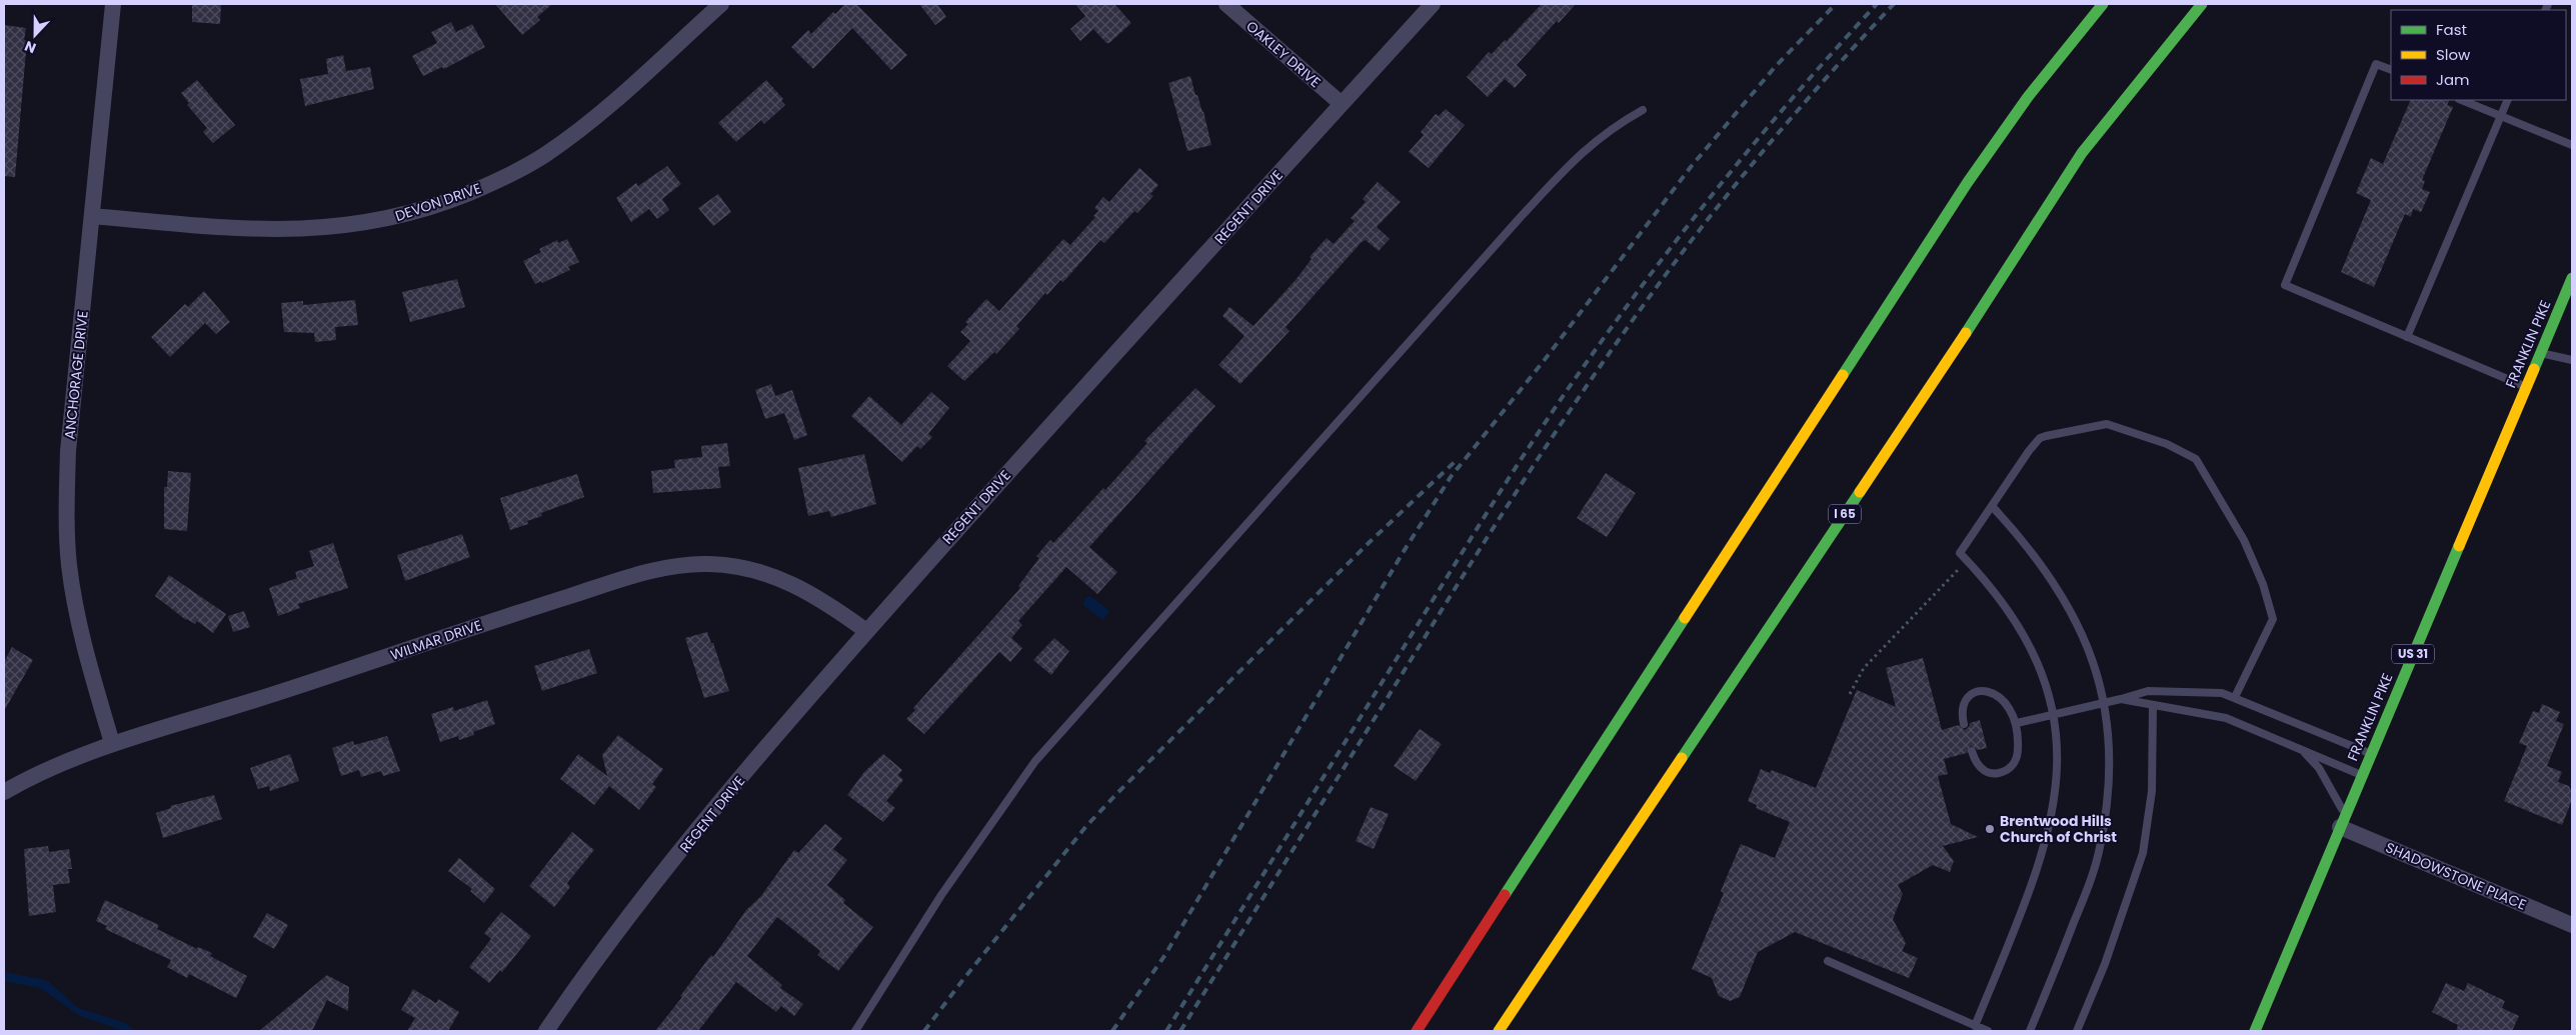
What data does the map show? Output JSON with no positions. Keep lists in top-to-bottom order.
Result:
{
  "streets": {
    "main road": ["FRANKLIN PIKE", "I 65", "US 31"],
    "street": [
      "OAKLEY DRIVE",
      "DEVON DRIVE",
      "REGENT DRIVE",
      "ANCHORAGE DRIVE",
      "WILMAR DRIVE",
      "SHADOWSTONE PLACE"
    ]
  },
  "crossings": [
    ["OAKLEY DRIVE", "REGENT DRIVE"],
    ["DEVON DRIVE", "ANCHORAGE DRIVE"],
    ["REGENT DRIVE", "WILMAR DRIVE"],
    ["FRANKLIN PIKE", "SHADOWSTONE PLACE"],
    ["ANCHORAGE DRIVE", "WILMAR DRIVE"]
  ],
  "places": ["Brentwood Hills Church of Christ"],
  "legend": ["Fast", "Slow", "Jam"],
  "north": "bottom"
}
